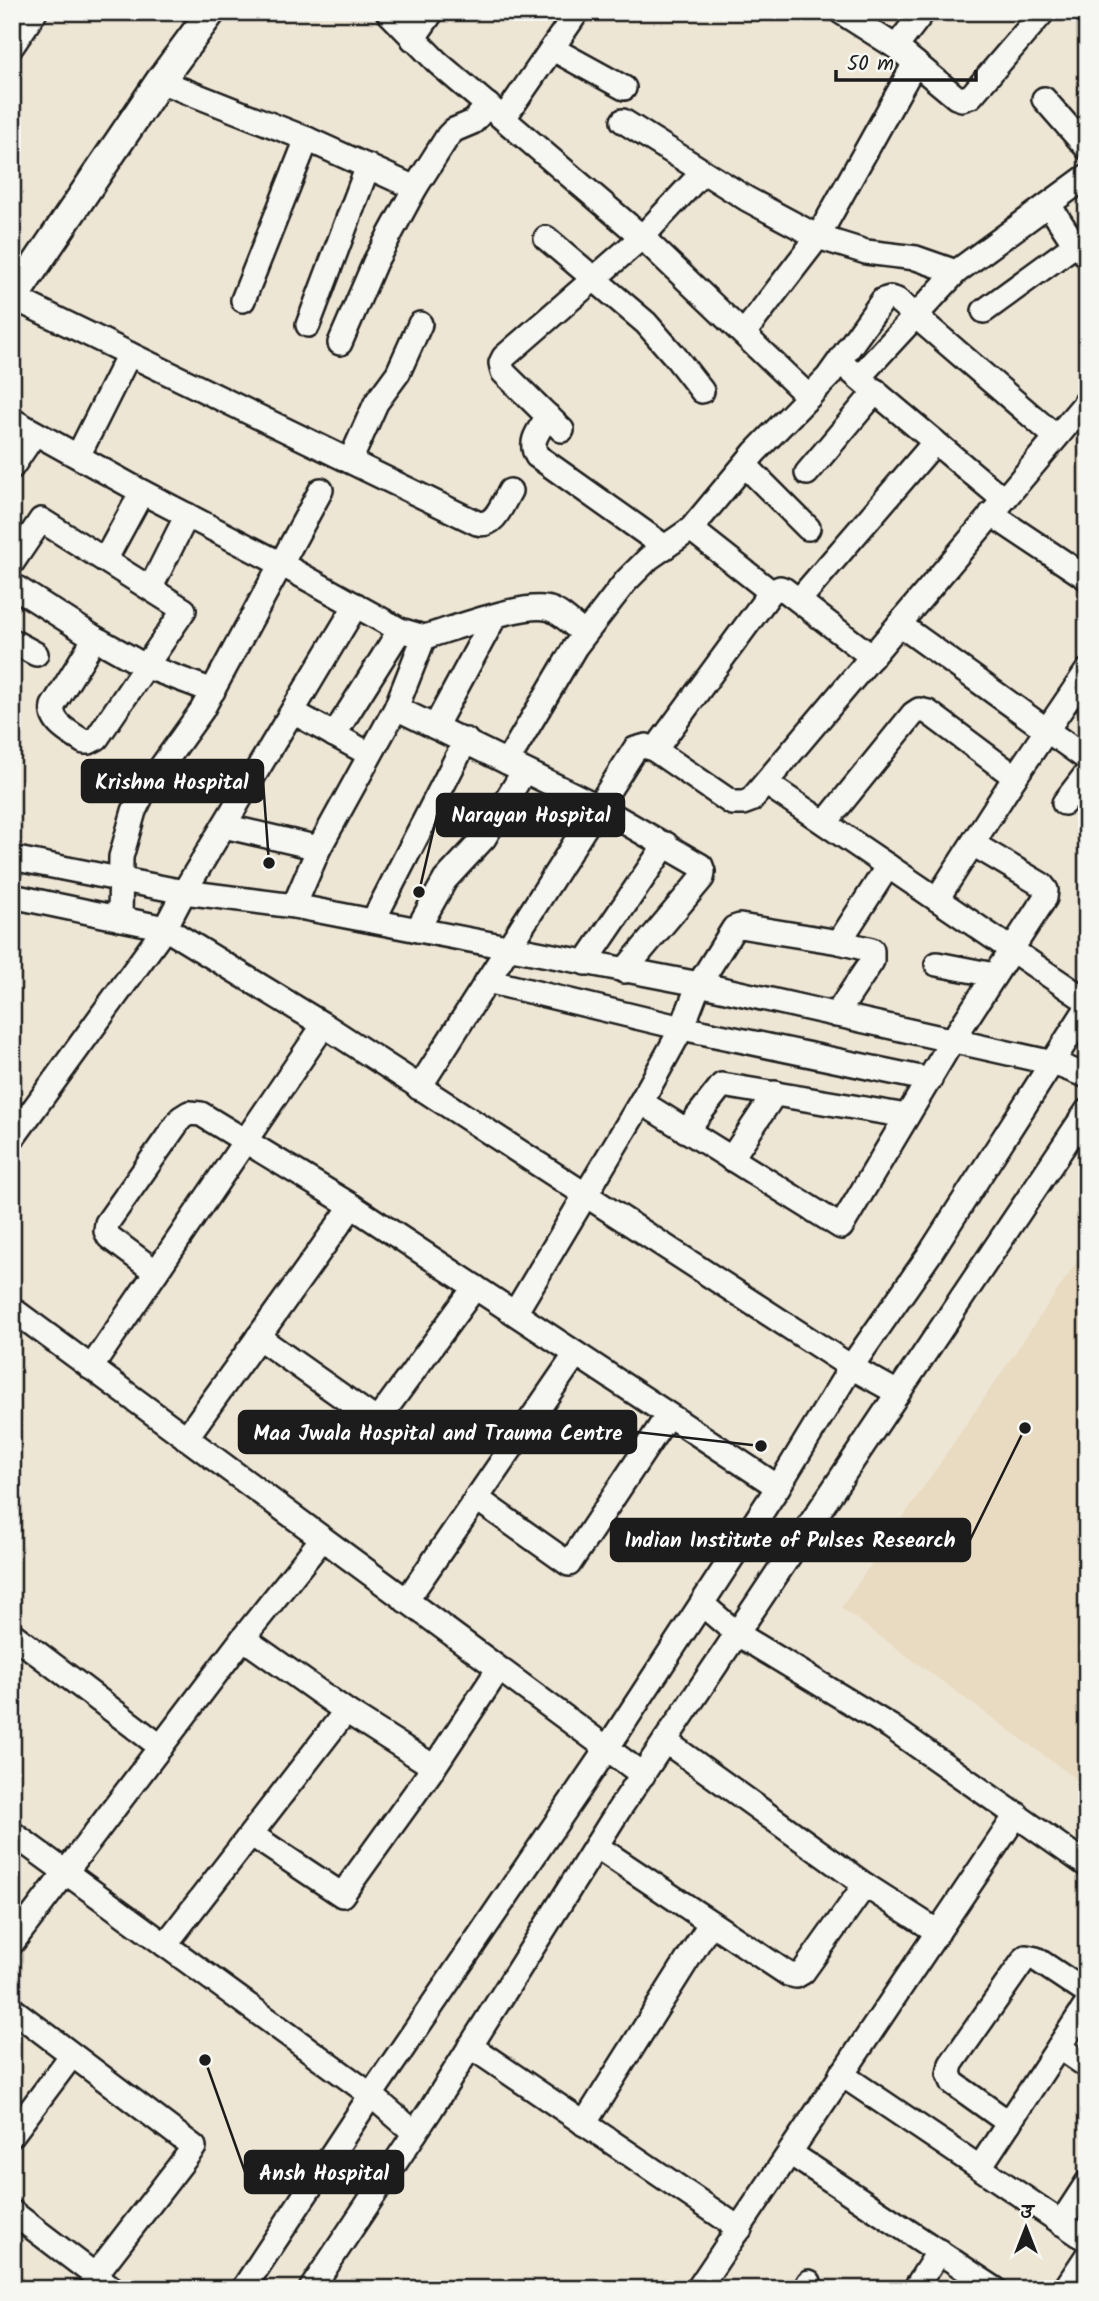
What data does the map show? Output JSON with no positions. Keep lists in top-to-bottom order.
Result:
{
  "places": [
    "Krishna Hospital",
    "Narayan Hospital",
    "Indian Institute of Pulses Research",
    "Maa Jwala Hospital and Trauma Centre",
    "Ansh Hospital"
  ],
  "scale_bar": "50 m",
  "north": "top"
}
